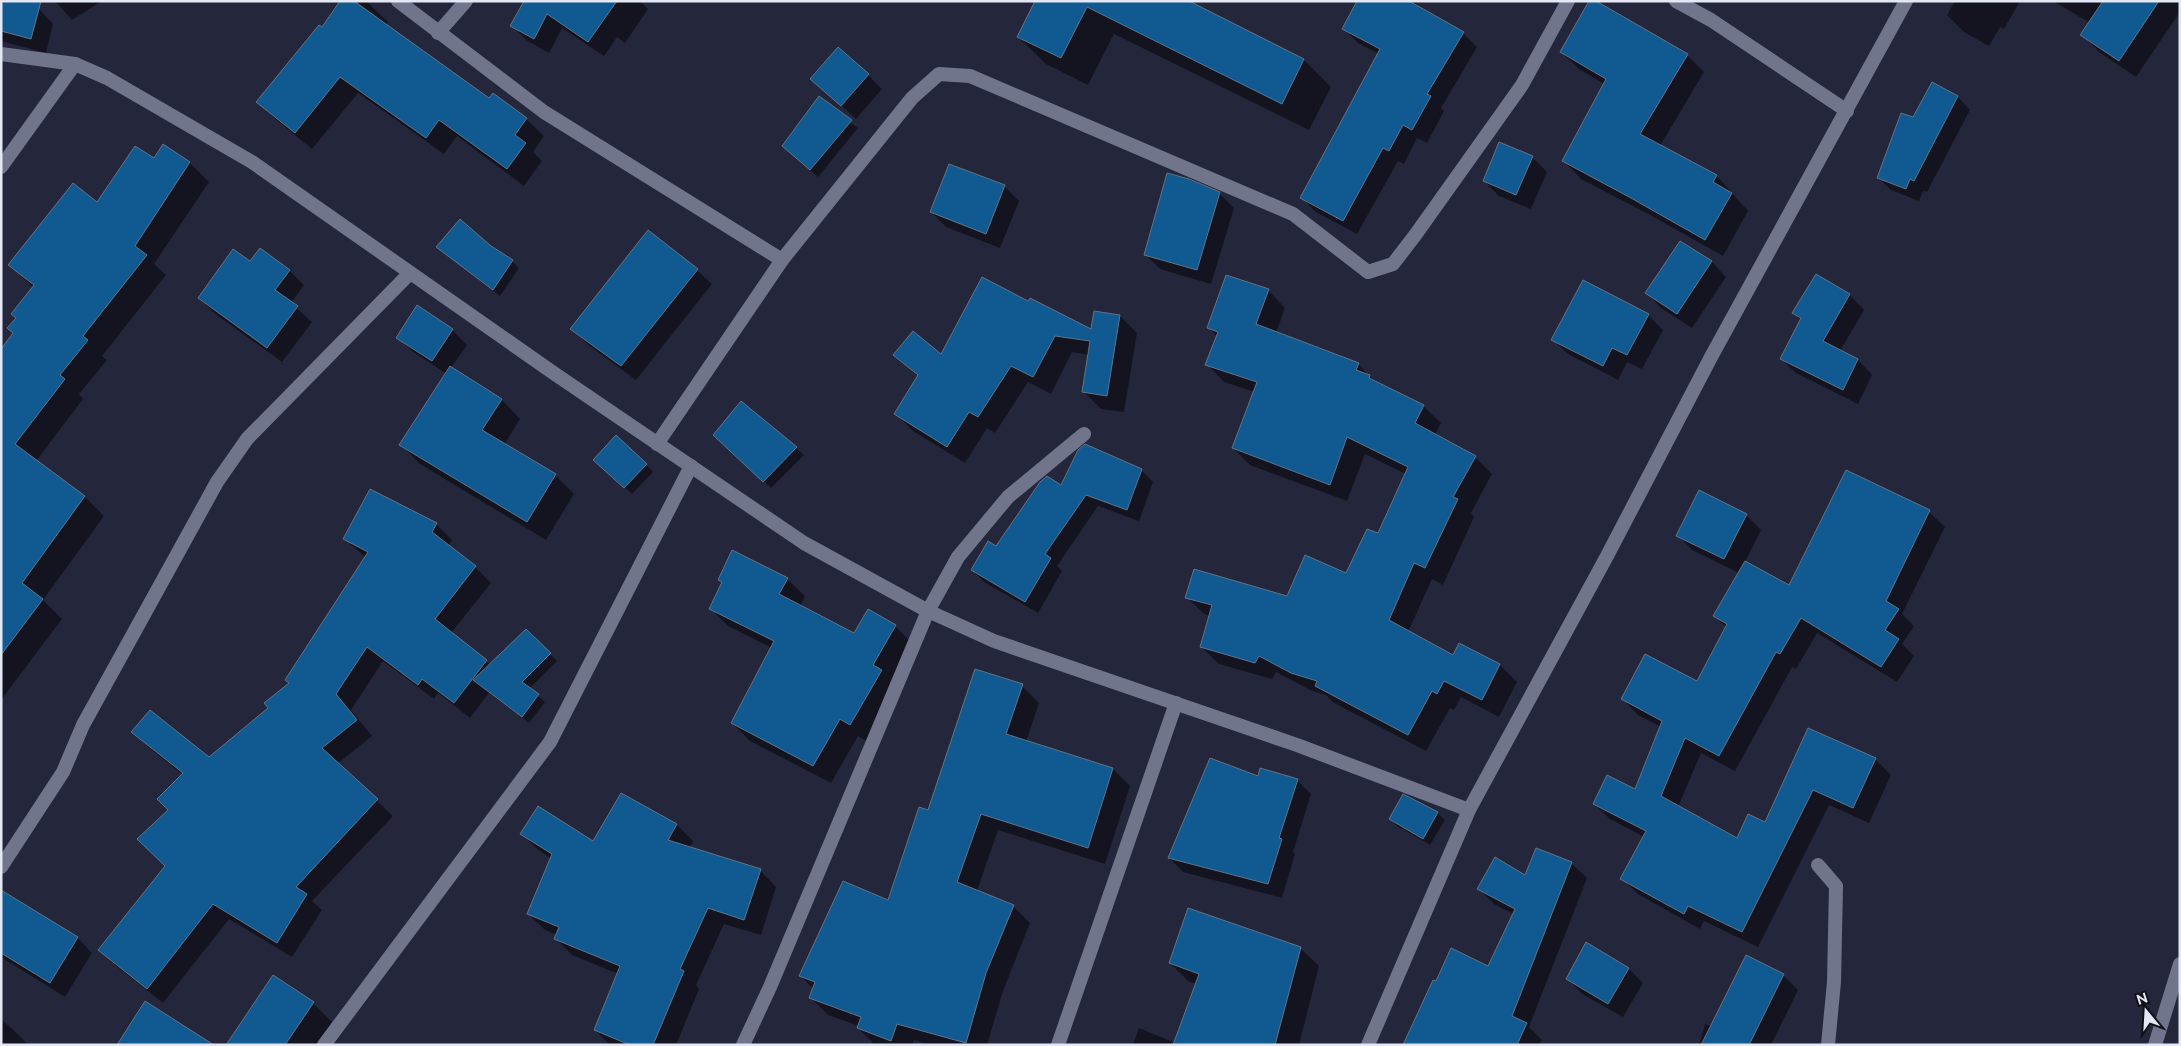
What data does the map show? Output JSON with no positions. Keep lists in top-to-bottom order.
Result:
{
  "north": "top"
}
